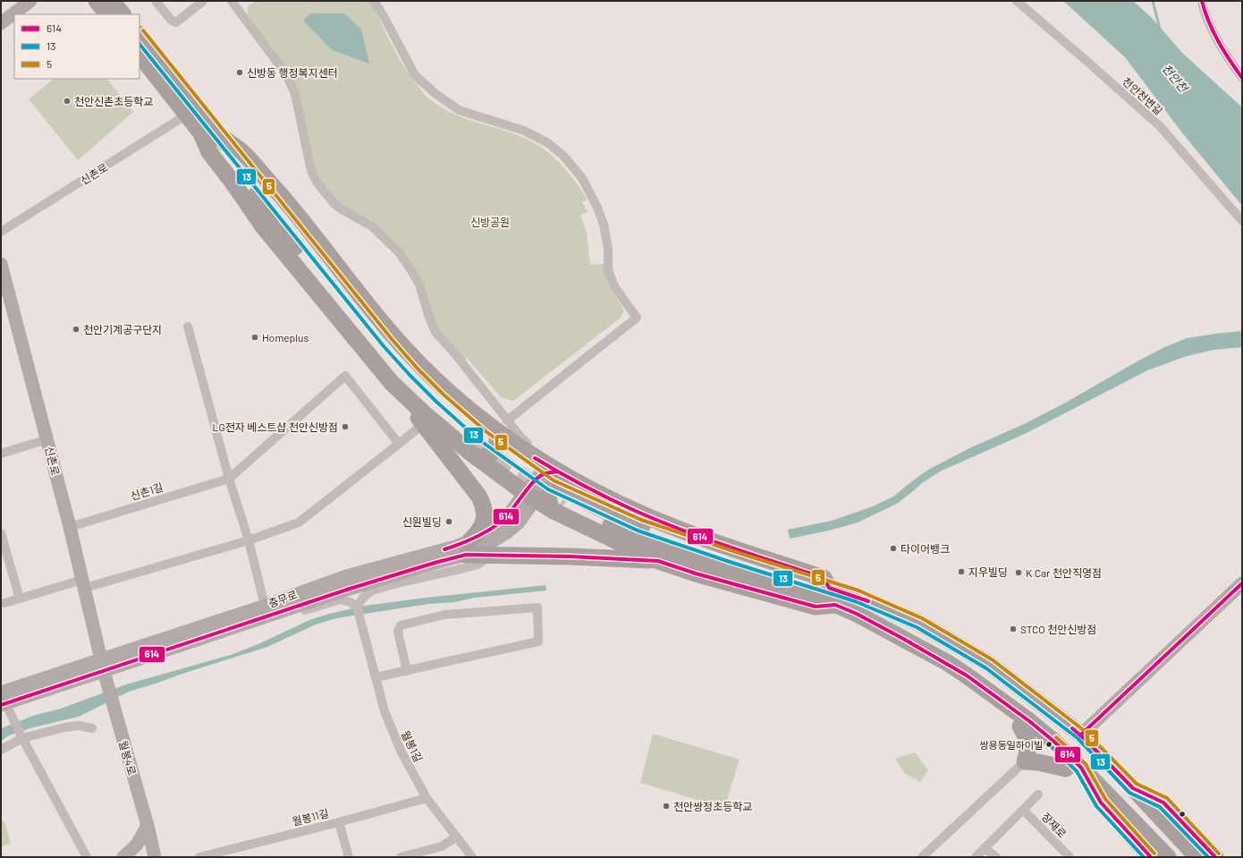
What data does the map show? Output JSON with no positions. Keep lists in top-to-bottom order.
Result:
{
  "streets": {
    "main road": ["신촌로", "충무로", "월봉4로"],
    "street": [
      "천안천변길",
      "신촌1길",
      "월봉1길",
      "월봉11길",
      "장재로"
    ]
  },
  "crossings": [
    ["신촌로", "신촌1길"],
    ["신촌로", "충무로"],
    ["신촌로", "월봉4로"],
    ["충무로", "월봉4로"],
    ["월봉1길", "월봉11길"]
  ],
  "water": ["천안천"],
  "parks": ["신방공원"],
  "places": [
    "신방동 행정복지센터",
    "천안신촌초등학교",
    "천안기계공구단지",
    "Homeplus",
    "LG전자 베스트샵 천안신방점",
    "신원빌딩",
    "타이어뱅크",
    "지우빌딩",
    "K Car 천안직영점",
    "STCO 천안신방점",
    "쌍용동일하이빌",
    "천안쌍정초등학교"
  ],
  "lines": ["transit line 614", "transit line 5", "transit line 13"],
  "legend": ["614", "13", "5"]
}
